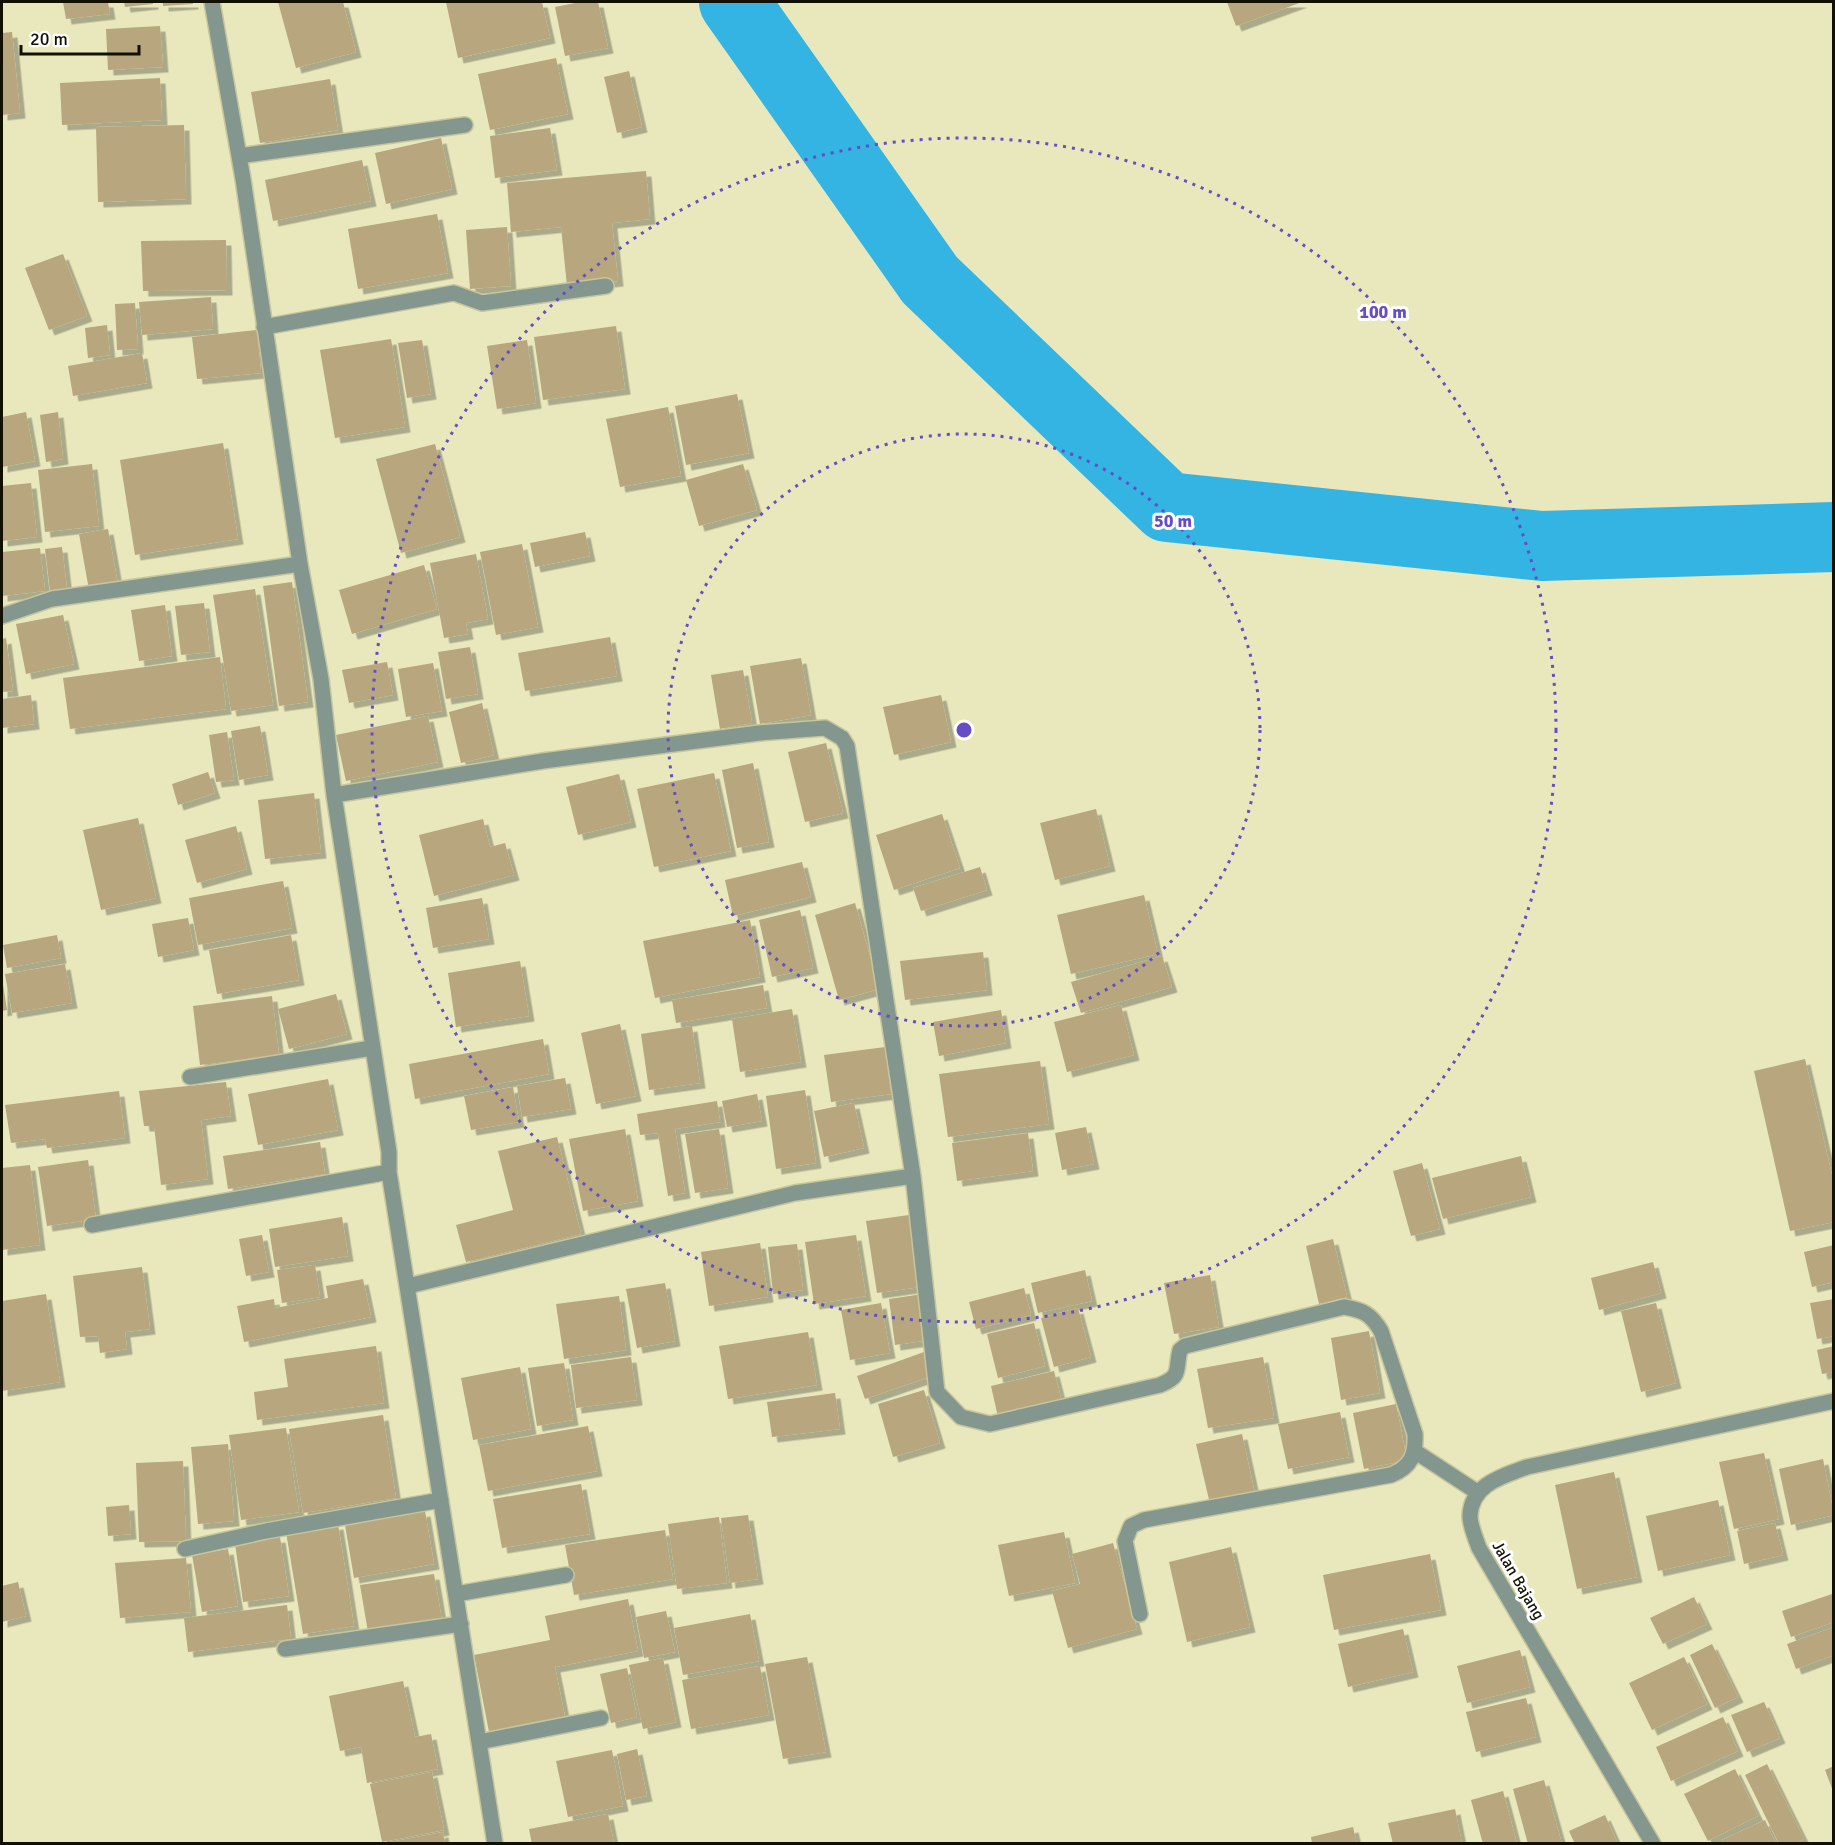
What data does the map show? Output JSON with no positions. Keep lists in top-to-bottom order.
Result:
{
  "streets": {
    "street": ["Jalan Bajang"]
  },
  "scale_bar": "20 m",
  "rings": ["100 m", "50 m"]
}
